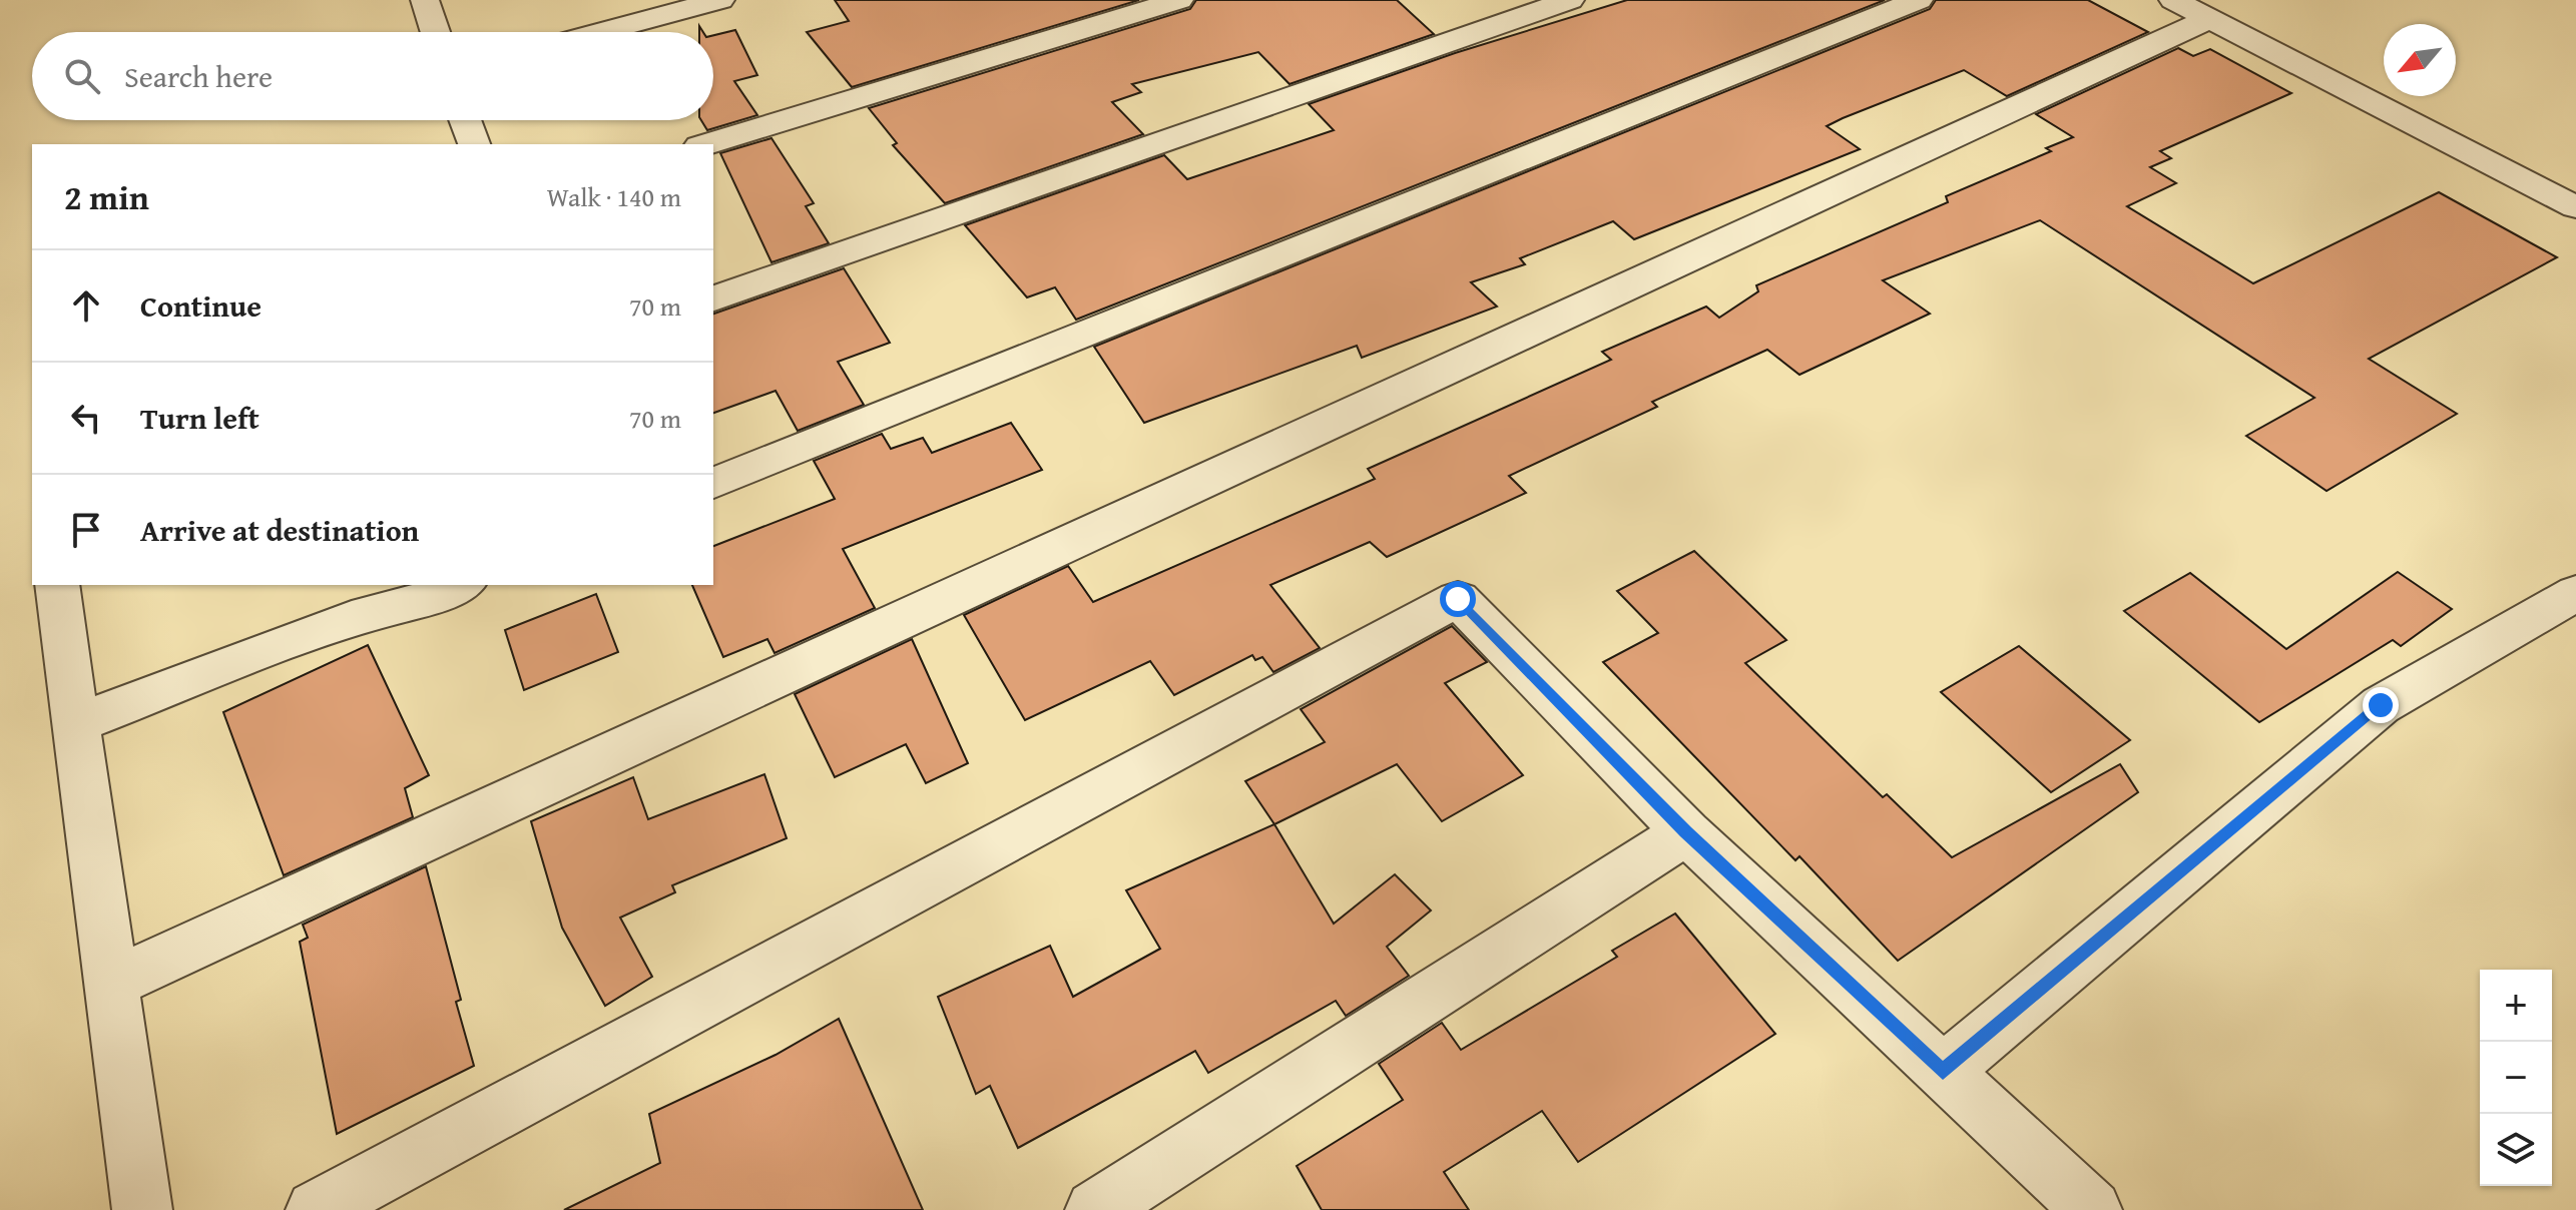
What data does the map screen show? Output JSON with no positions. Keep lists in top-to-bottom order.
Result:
{
  "north": "bottom left",
  "page": {
    "search": "Search here",
    "heading": ["2 min", "Walk · 140 m"],
    "list": [
      ["Continue", "70 m"],
      ["Turn left", "70 m"],
      "Arrive at destination"
    ],
    "map_buttons": ["+", "−"]
  }
}
